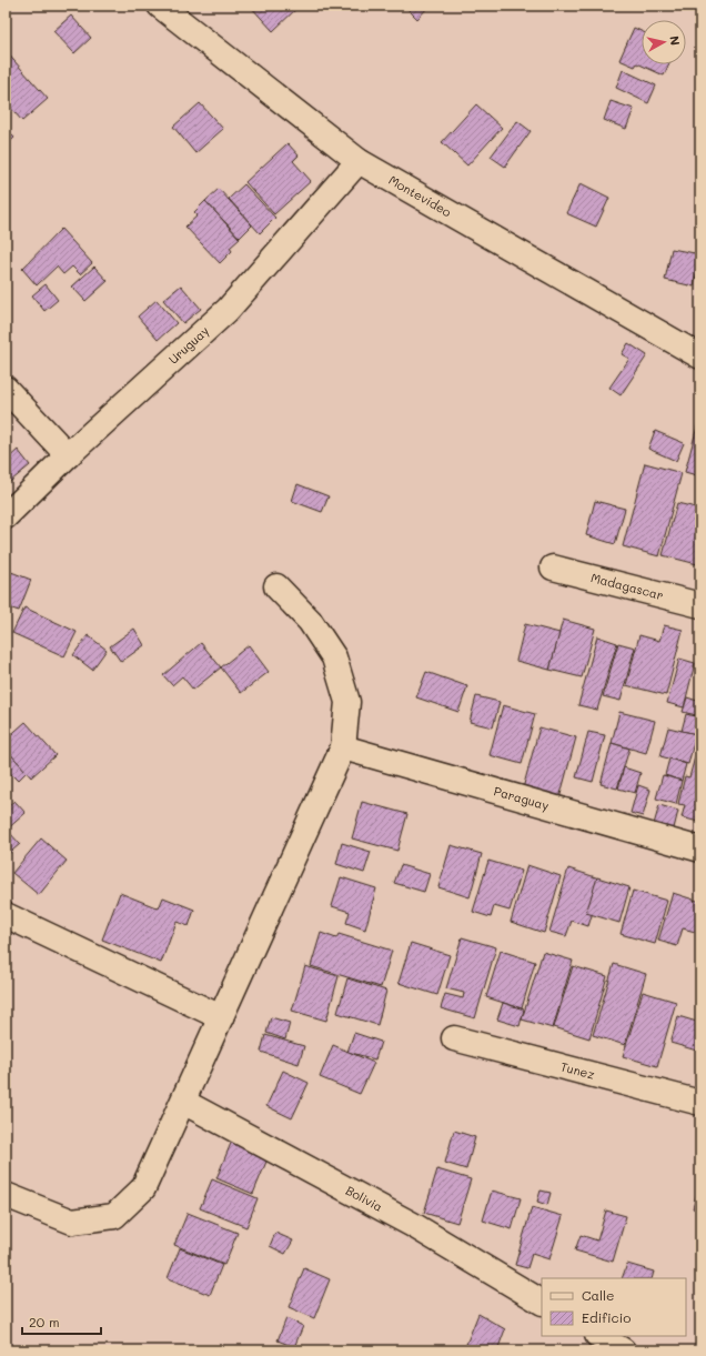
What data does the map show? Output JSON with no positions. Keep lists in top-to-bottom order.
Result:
{
  "streets": {
    "street": [
      "Montevideo",
      "Uruguay",
      "Madagascar",
      "Paraguay",
      "Tunez",
      "Bolivia"
    ]
  },
  "crossings": [
    ["Montevideo", "Uruguay"]
  ],
  "legend": ["Calle", "Edificio"],
  "scale_bar": "20 m",
  "north": "right"
}
